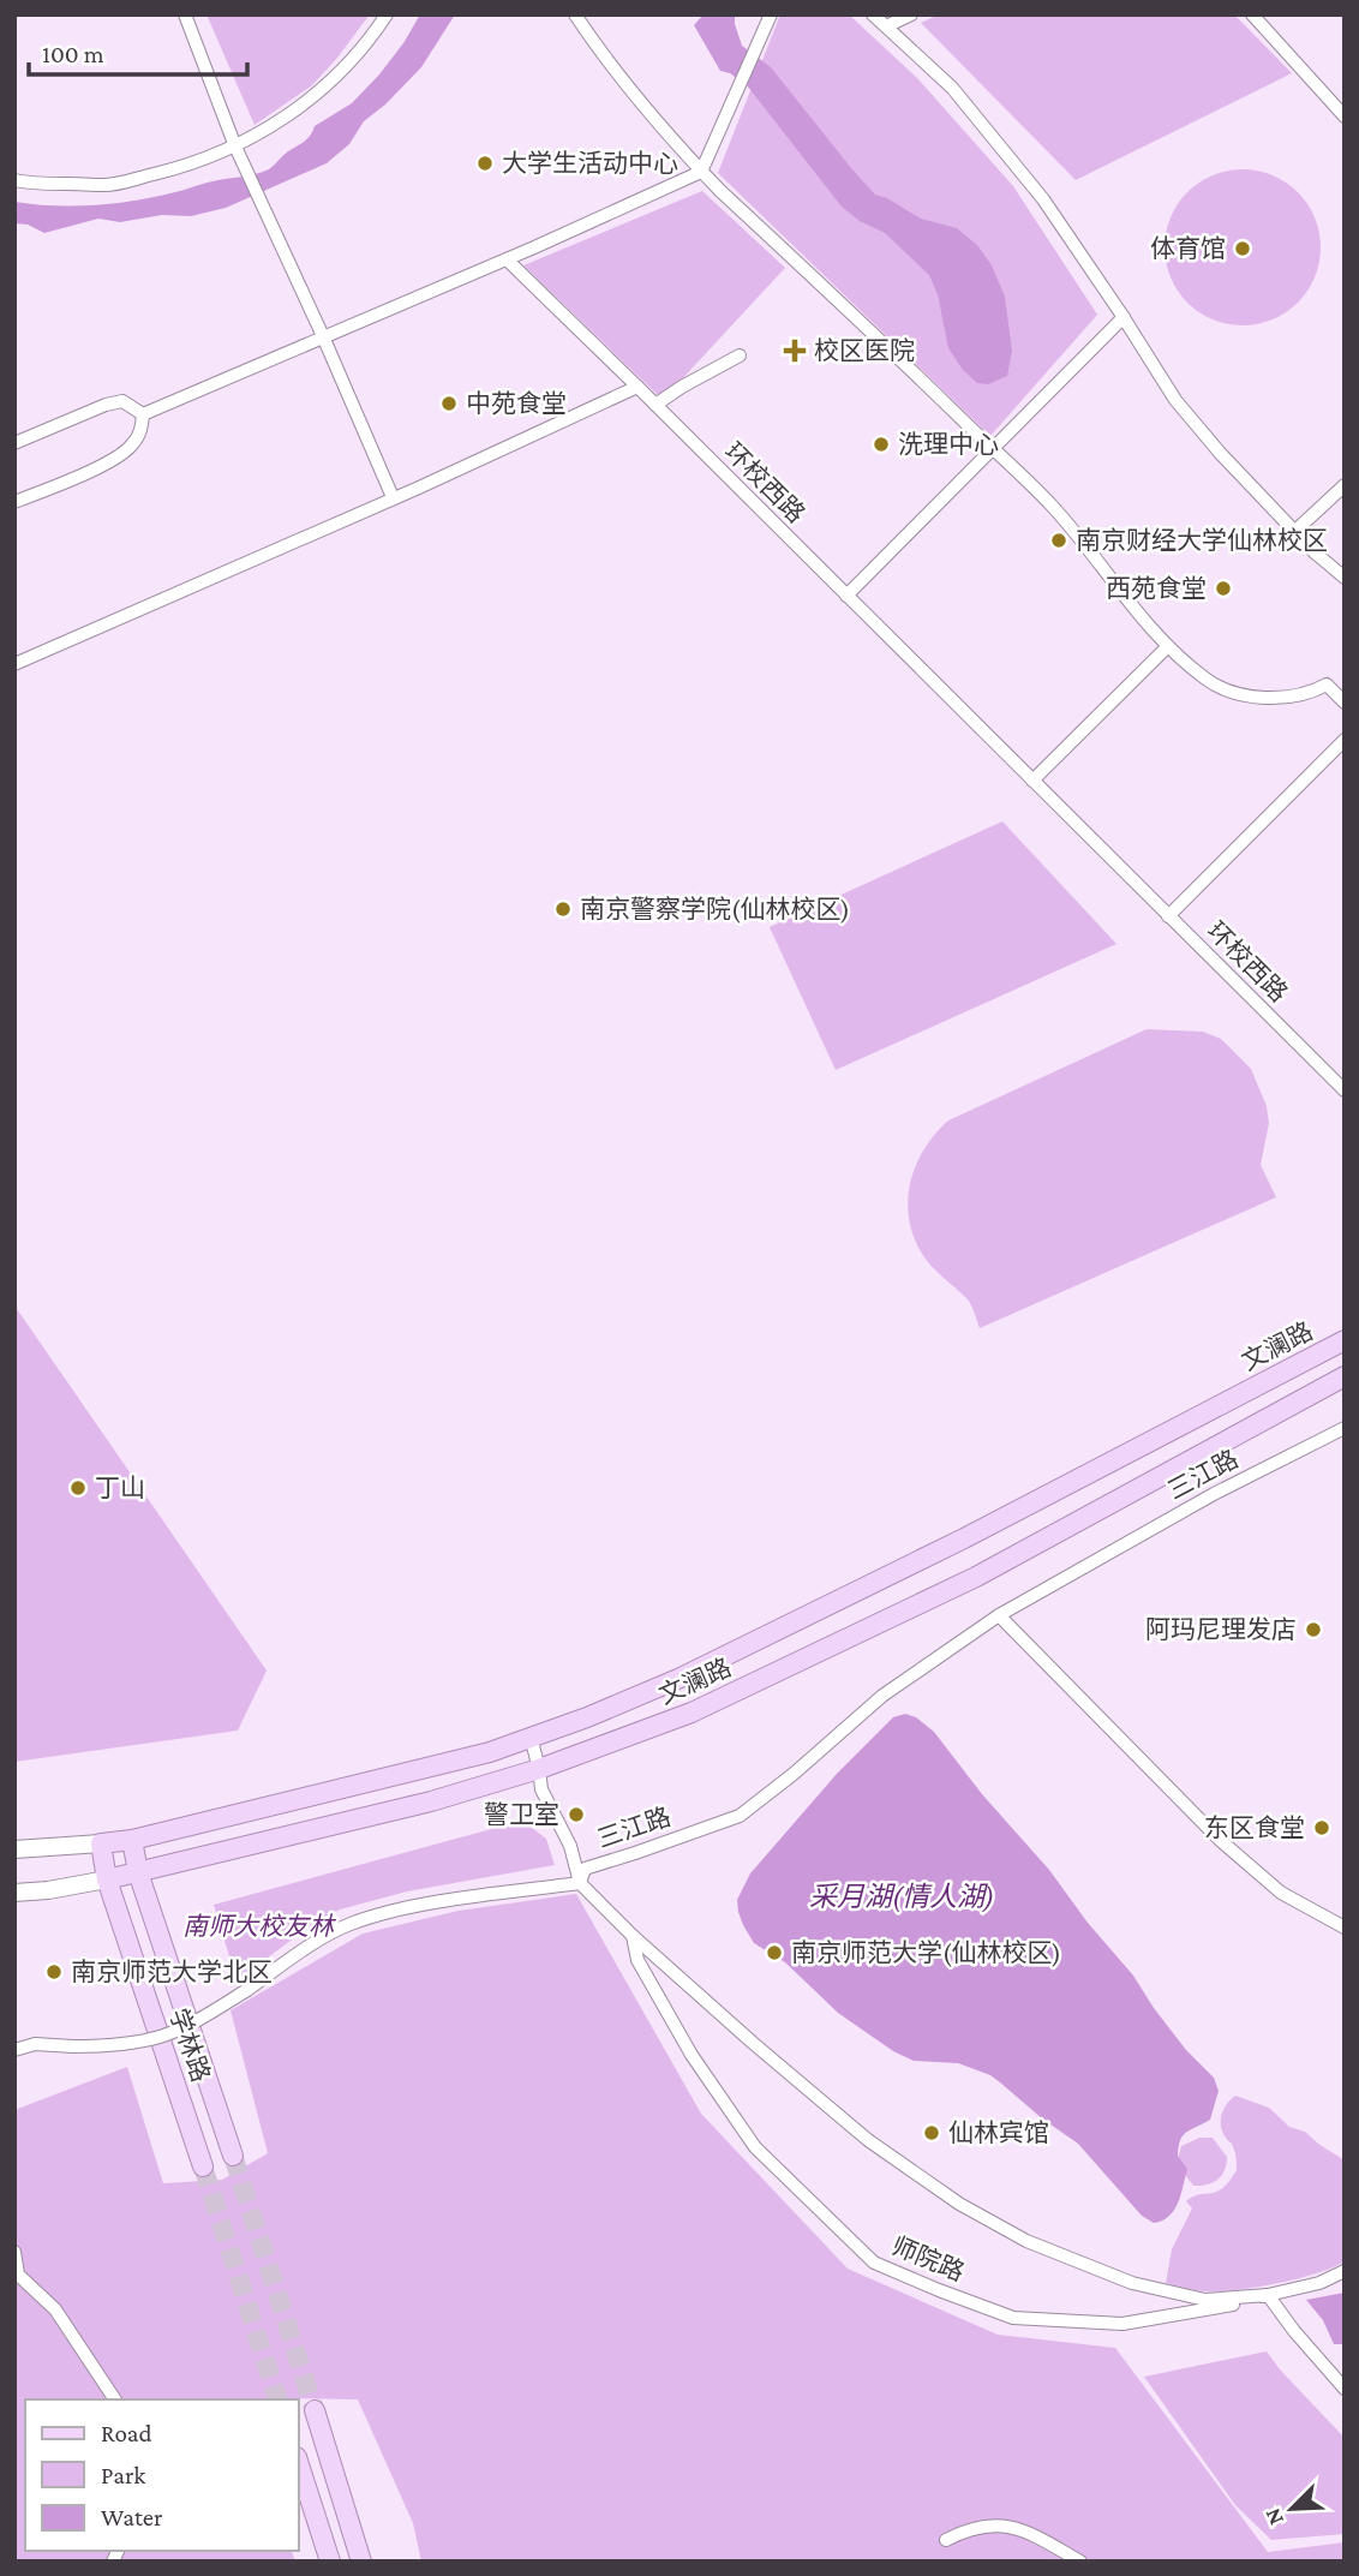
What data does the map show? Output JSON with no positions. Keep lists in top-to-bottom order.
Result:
{
  "streets": {
    "main road": ["文澜路", "学林路"],
    "street": ["环校西路", "三江路", "师院路"]
  },
  "crossings": [
    ["文澜路", "学林路"],
    ["文澜路", "师院路"],
    ["三江路", "学林路"],
    ["三江路", "师院路"]
  ],
  "water": ["采月湖(情人湖)"],
  "parks": ["南师大校友林"],
  "places": {
    "other": [
      "大学生活动中心",
      "体育馆",
      "中苑食堂",
      "洗理中心",
      "南京财经大学仙林校区",
      "西苑食堂",
      "南京警察学院(仙林校区)",
      "丁山",
      "阿玛尼理发店",
      "警卫室",
      "东区食堂",
      "南京师范大学(仙林校区)",
      "南京师范大学北区",
      "仙林宾馆"
    ],
    "health": ["校区医院"]
  },
  "legend": ["Road", "Park", "Water"],
  "scale_bar": "100 m",
  "north": "bottom left"
}
